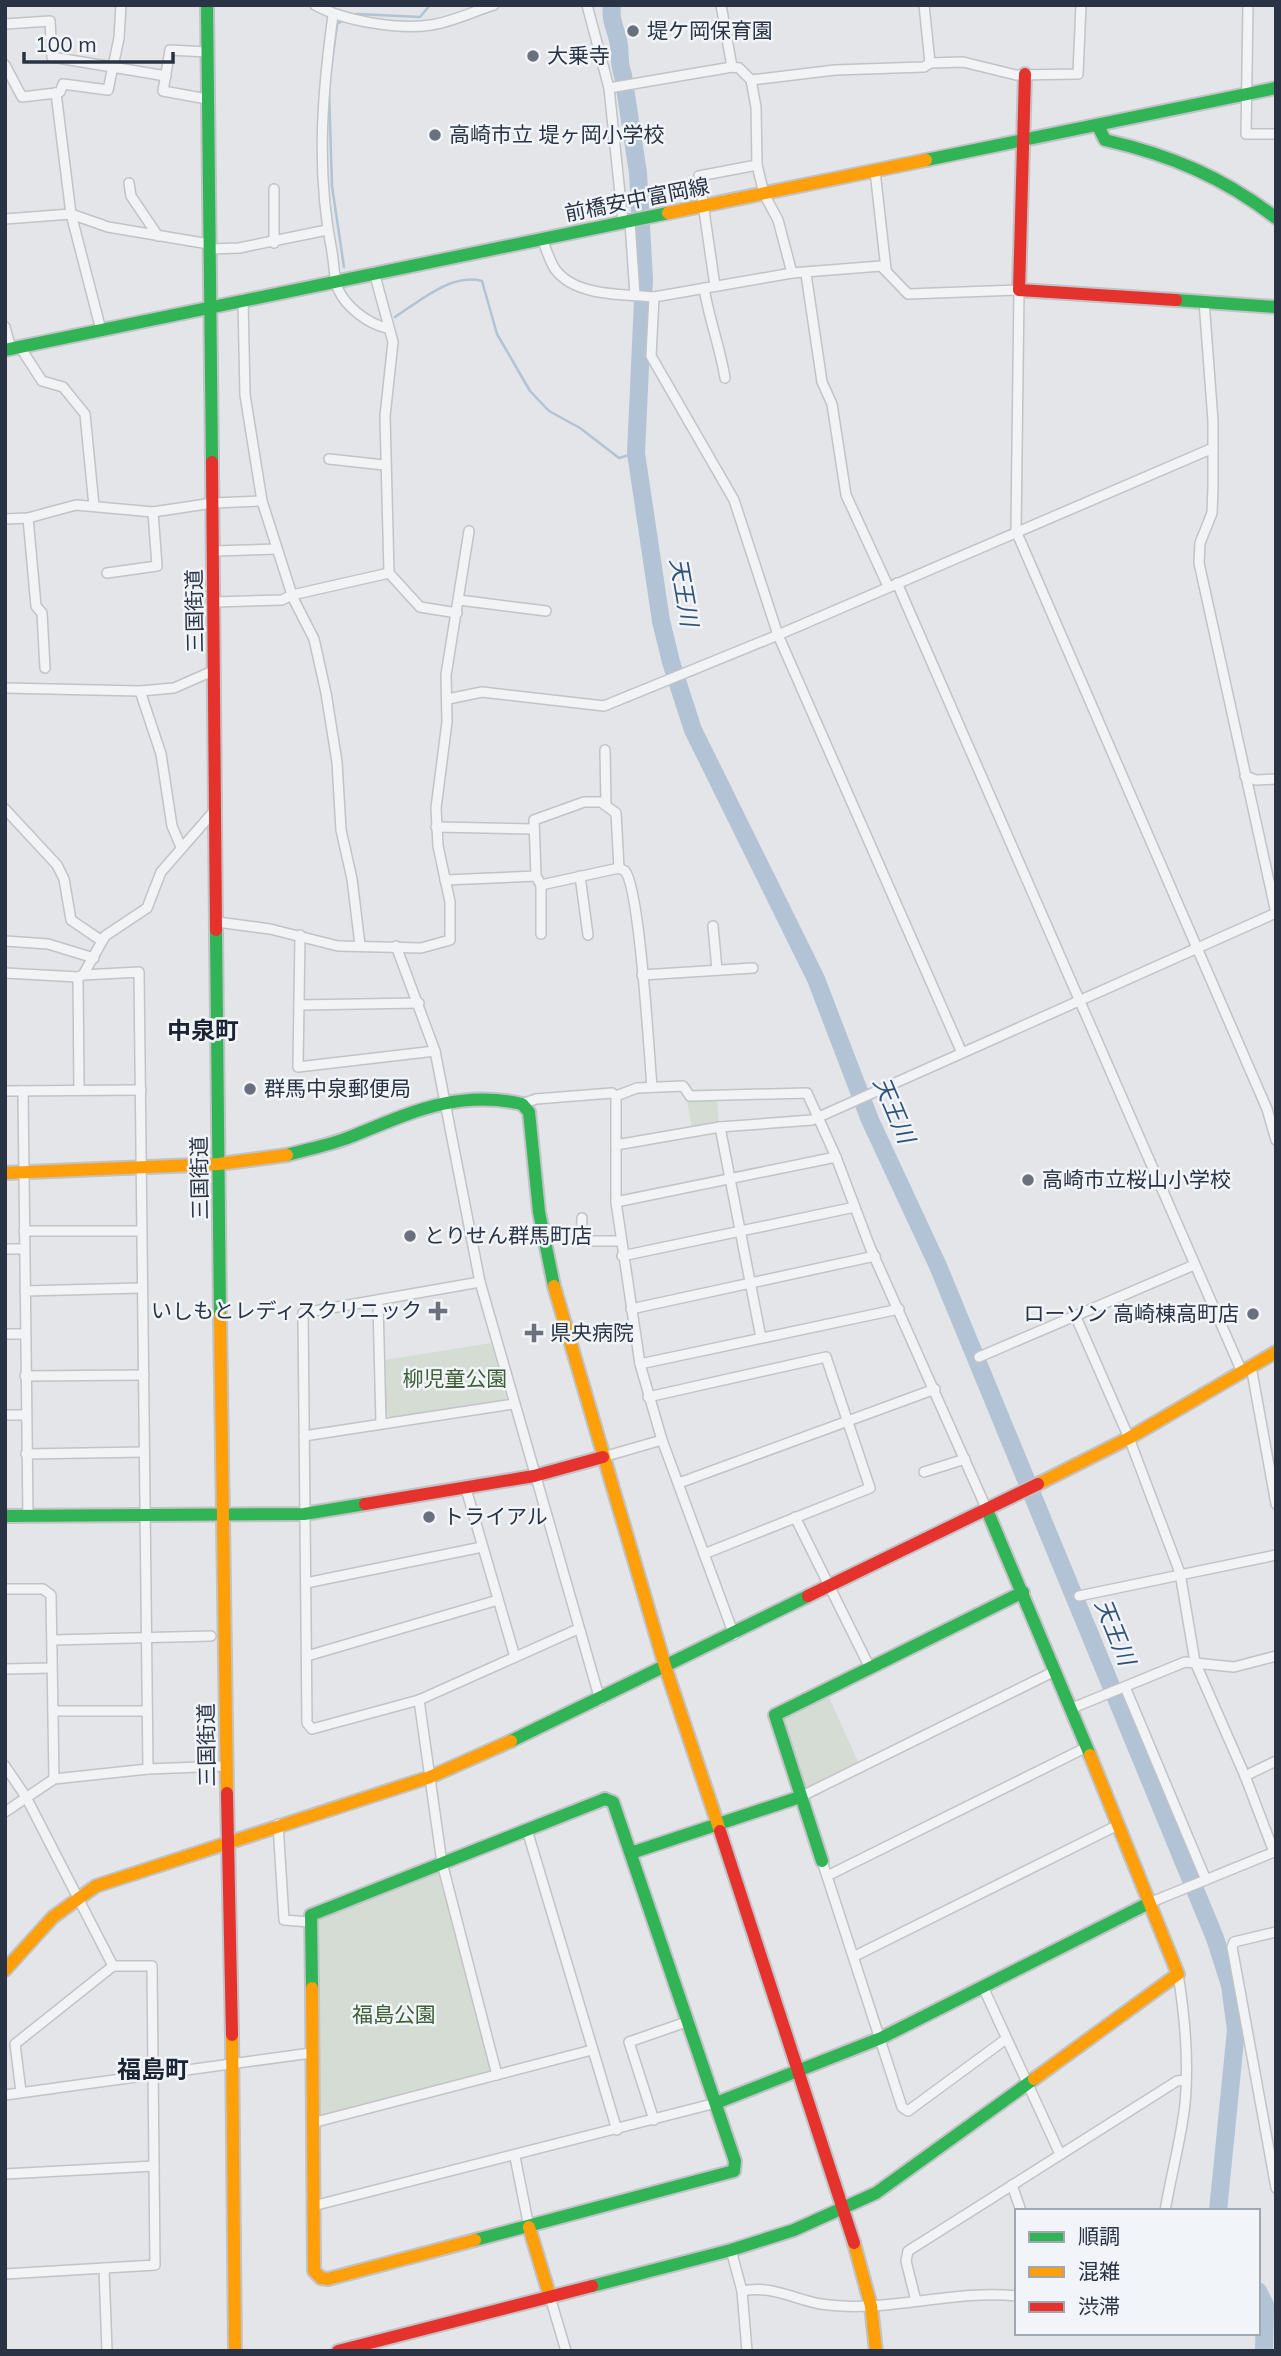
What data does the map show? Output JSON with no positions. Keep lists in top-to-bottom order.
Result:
{
  "streets": {
    "street": ["前橋安中富岡線", "三国街道"]
  },
  "crossings": [
    ["前橋安中富岡線", "三国街道"]
  ],
  "districts": ["中泉町", "福島町"],
  "water": ["天王川"],
  "parks": ["柳児童公園", "福島公園"],
  "places": {
    "other": [
      "堤ケ岡保育園",
      "大乗寺",
      "高崎市立 堤ヶ岡小学校",
      "群馬中泉郵便局",
      "高崎市立桜山小学校",
      "とりせん群馬町店",
      "ローソン 高崎棟高町店",
      "トライアル"
    ],
    "health": ["いしもとレディスクリニック", "県央病院"]
  },
  "legend": ["順調", "混雑", "渋滞"],
  "scale_bar": "100 m"
}
